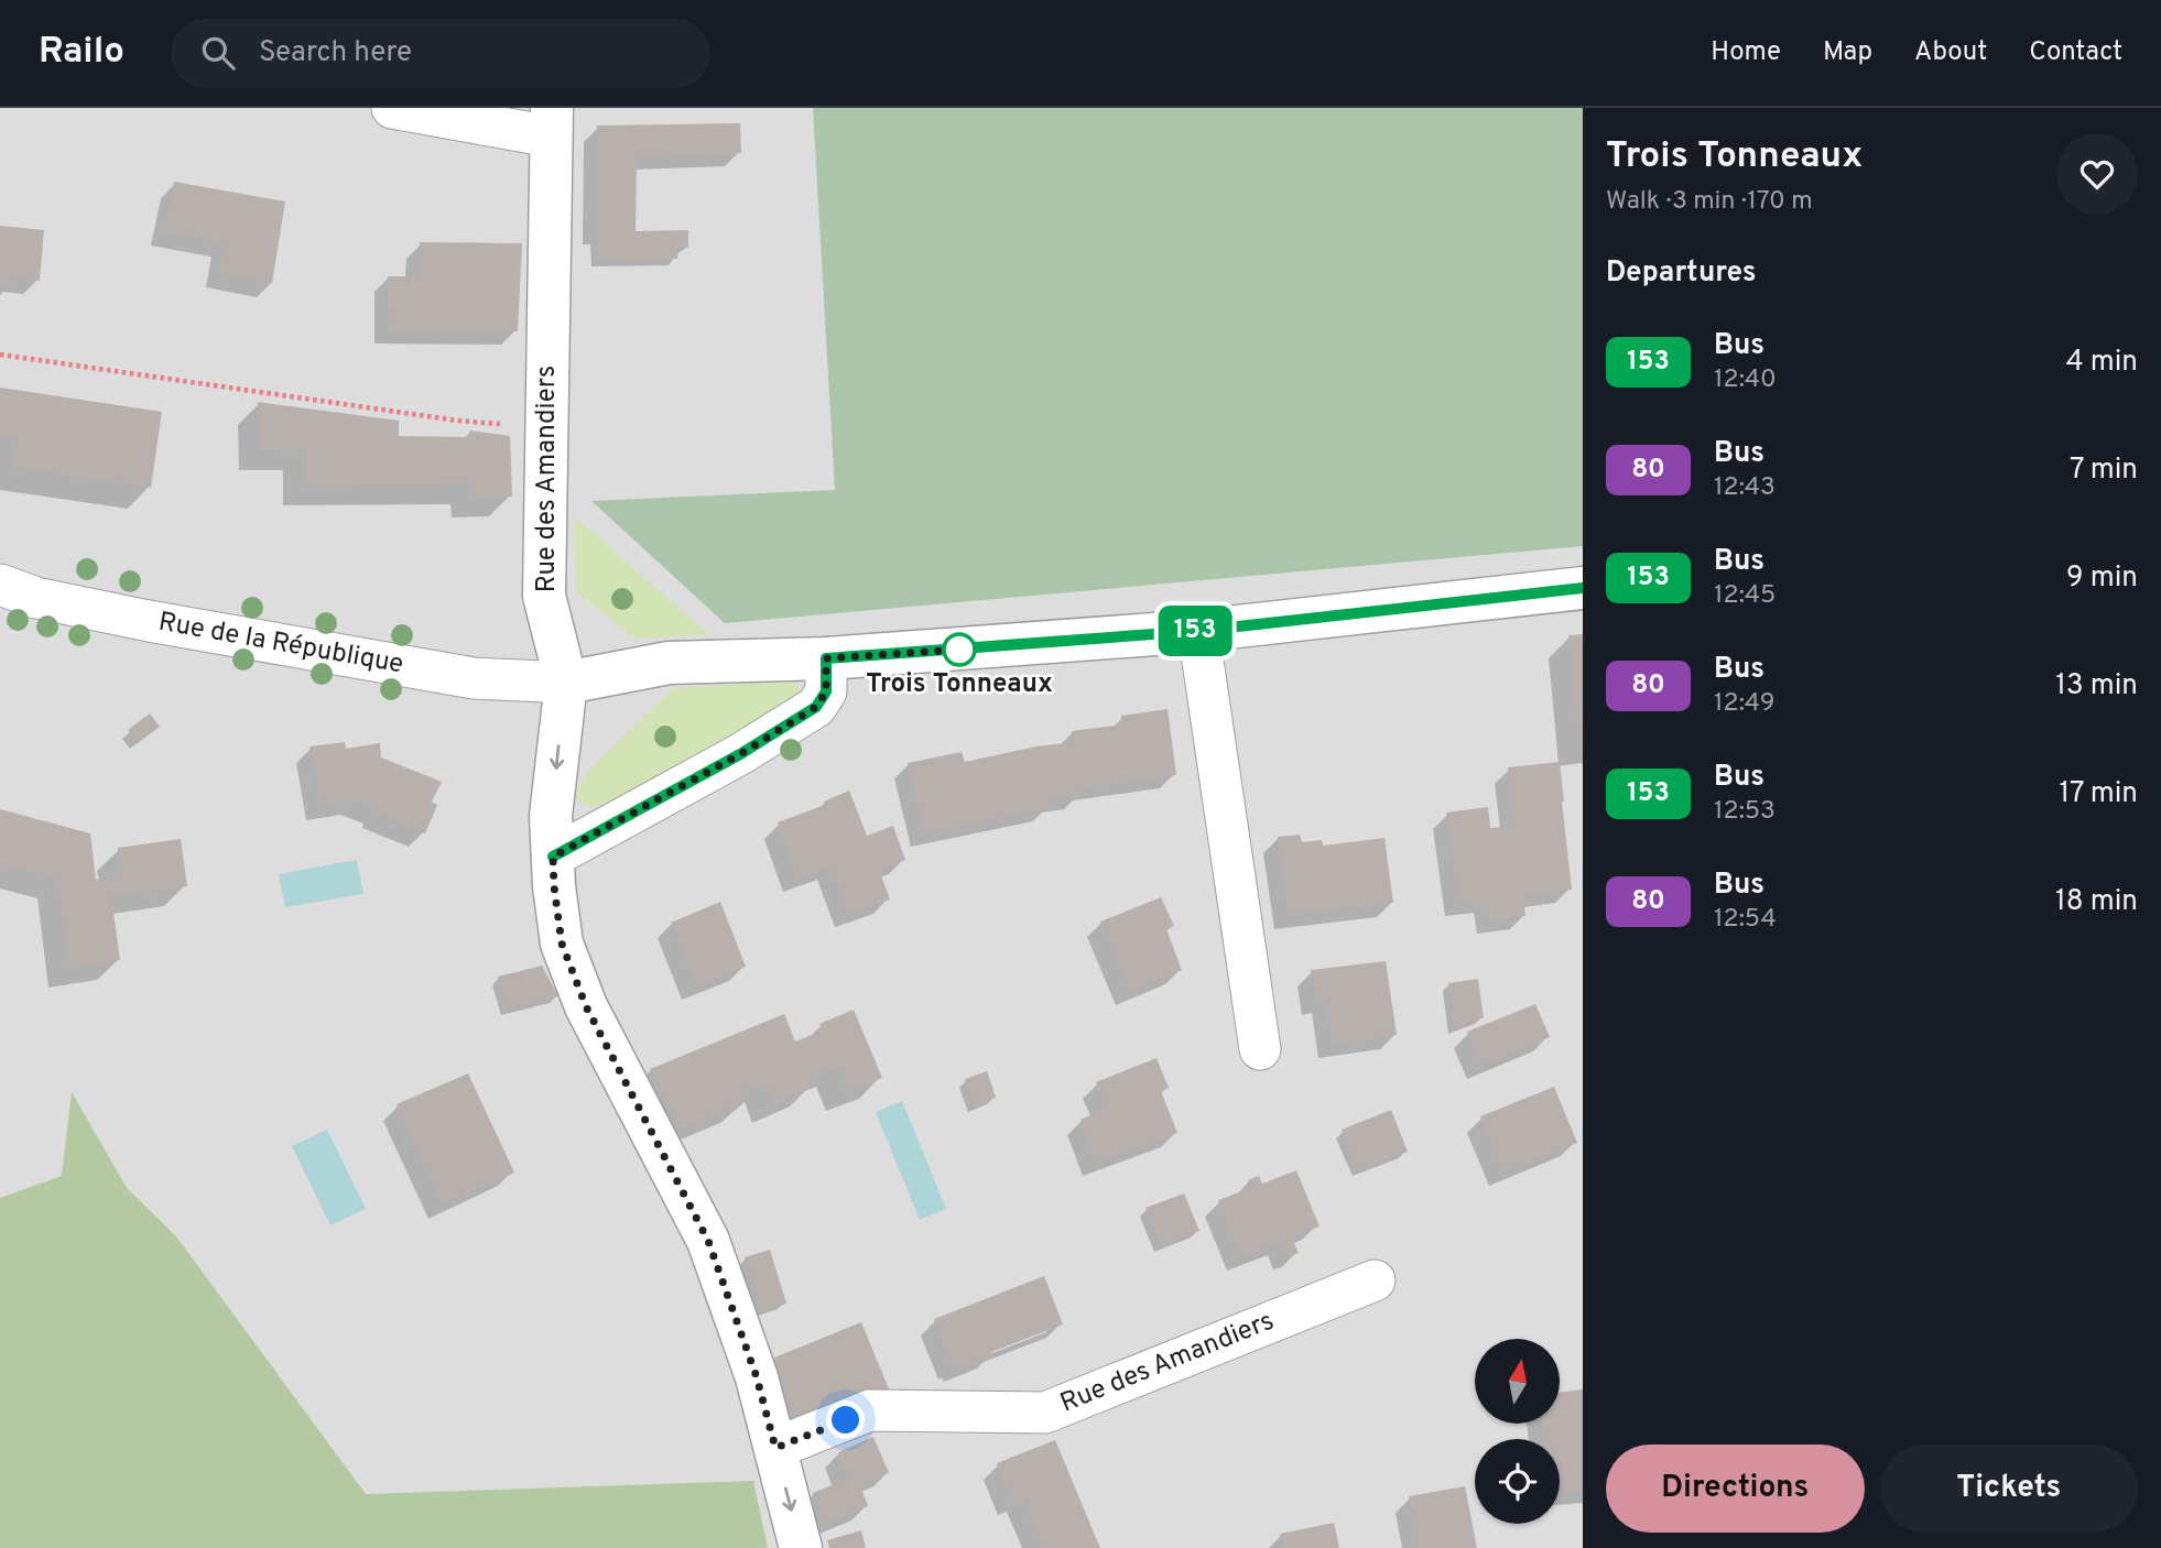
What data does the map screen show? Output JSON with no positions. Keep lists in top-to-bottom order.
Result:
{
  "streets": {
    "street": ["Rue des Amandiers", "Rue de la République"]
  },
  "crossings": [
    ["Rue des Amandiers", "Rue de la République"]
  ],
  "places": ["Trois Tonneaux"],
  "lines": ["bus line 153"],
  "north": "top",
  "page": {
    "header": "Railo",
    "search": "Search here",
    "nav": [
      "Home",
      "Map",
      "About",
      "Contact"
    ],
    "on_map": "153",
    "heading": [
      ["Trois Tonneaux", "Walk · 3 min · 170 m"],
      "Departures"
    ],
    "list": [
      {
        "mark": "153",
        "name": "Bus",
        "note": "12:40",
        "value": "4 min"
      },
      {
        "mark": "80",
        "name": "Bus",
        "note": "12:43",
        "value": "7 min"
      },
      {
        "mark": "153",
        "name": "Bus",
        "note": "12:45",
        "value": "9 min"
      },
      {
        "mark": "80",
        "name": "Bus",
        "note": "12:49",
        "value": "13 min"
      },
      {
        "mark": "153",
        "name": "Bus",
        "note": "12:53",
        "value": "17 min"
      },
      {
        "mark": "80",
        "name": "Bus",
        "note": "12:54",
        "value": "18 min"
      }
    ],
    "buttons": ["Directions", "Tickets"]
  }
}
